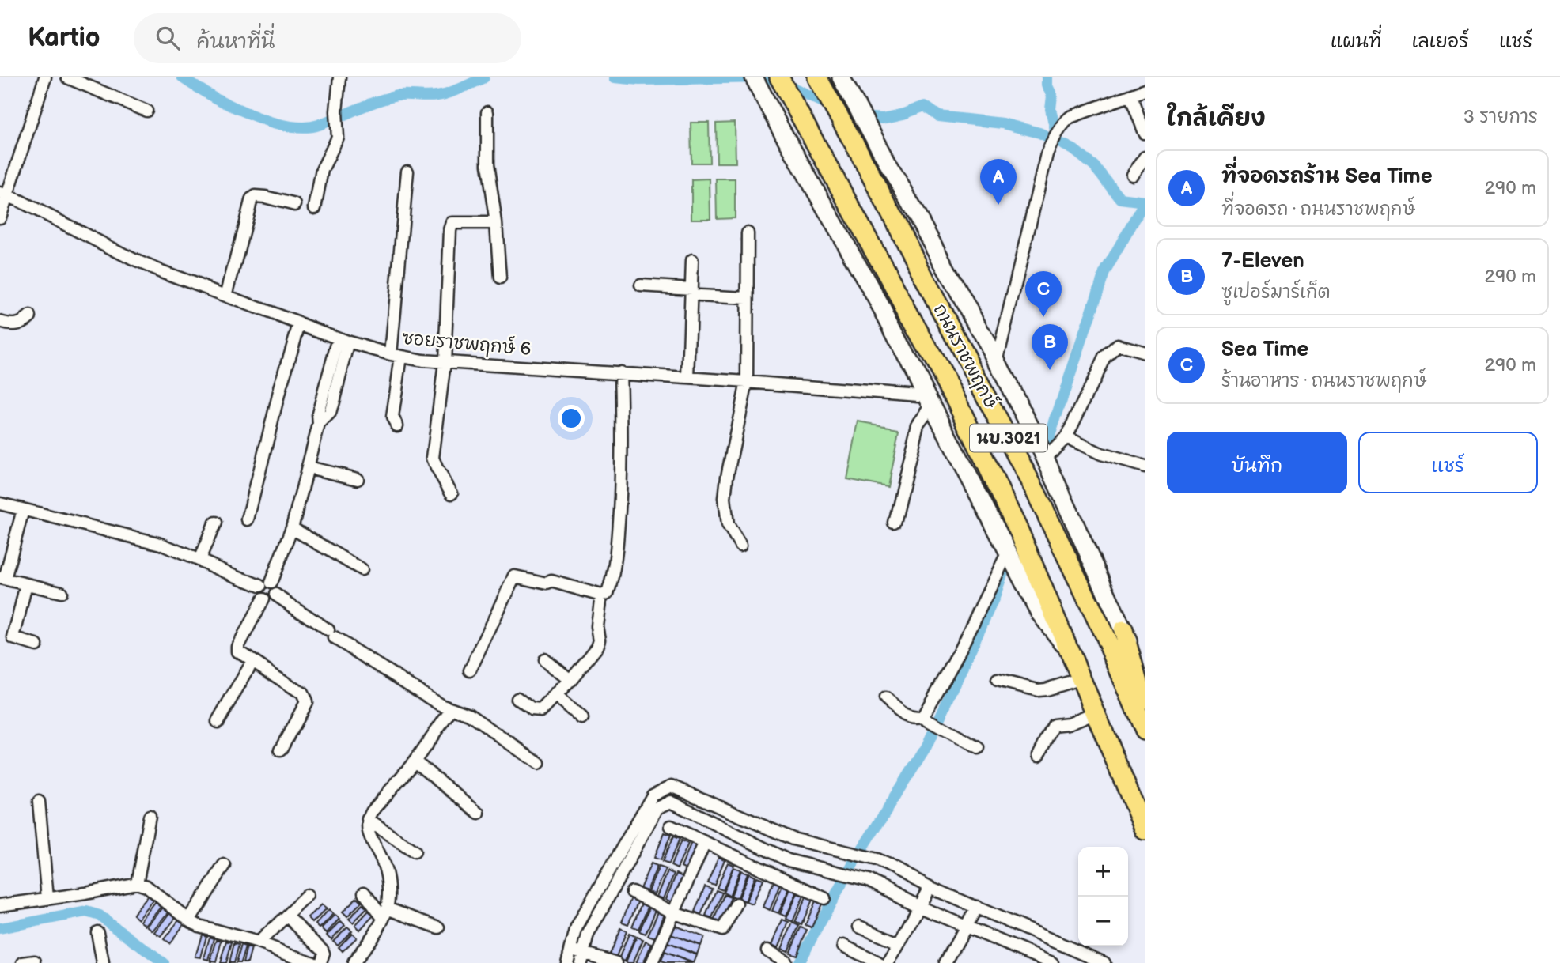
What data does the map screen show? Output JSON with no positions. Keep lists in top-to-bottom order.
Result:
{
  "streets": {
    "main road": ["ถนนราชพฤกษ์", "นบ.3021"],
    "street": ["ซอยราชพฤกษ์ 6"]
  },
  "crossings": [
    ["ซอยราชพฤกษ์ 6", "ถนนราชพฤกษ์"]
  ],
  "page": {
    "header": "Kartio",
    "search": "ค้นหาที่นี่",
    "nav": ["แผนที่", "เลเยอร์", "แชร์"],
    "heading": ["ใกล้เคียง", "3 รายการ"],
    "list": [
      {
        "mark": "A",
        "name": "ที่จอดรถร้าน Sea Time",
        "note": "ที่จอดรถ · ถนนราชพฤกษ์",
        "value": "290 m"
      },
      {
        "mark": "B",
        "name": "7-Eleven",
        "note": "ซูเปอร์มาร์เก็ต",
        "value": "290 m"
      },
      {
        "mark": "C",
        "name": "Sea Time",
        "note": "ร้านอาหาร · ถนนราชพฤกษ์",
        "value": "290 m"
      }
    ],
    "pins": ["A", "C", "B"],
    "buttons": ["บันทึก", "แชร์"],
    "map_buttons": ["+", "−"]
  }
}
